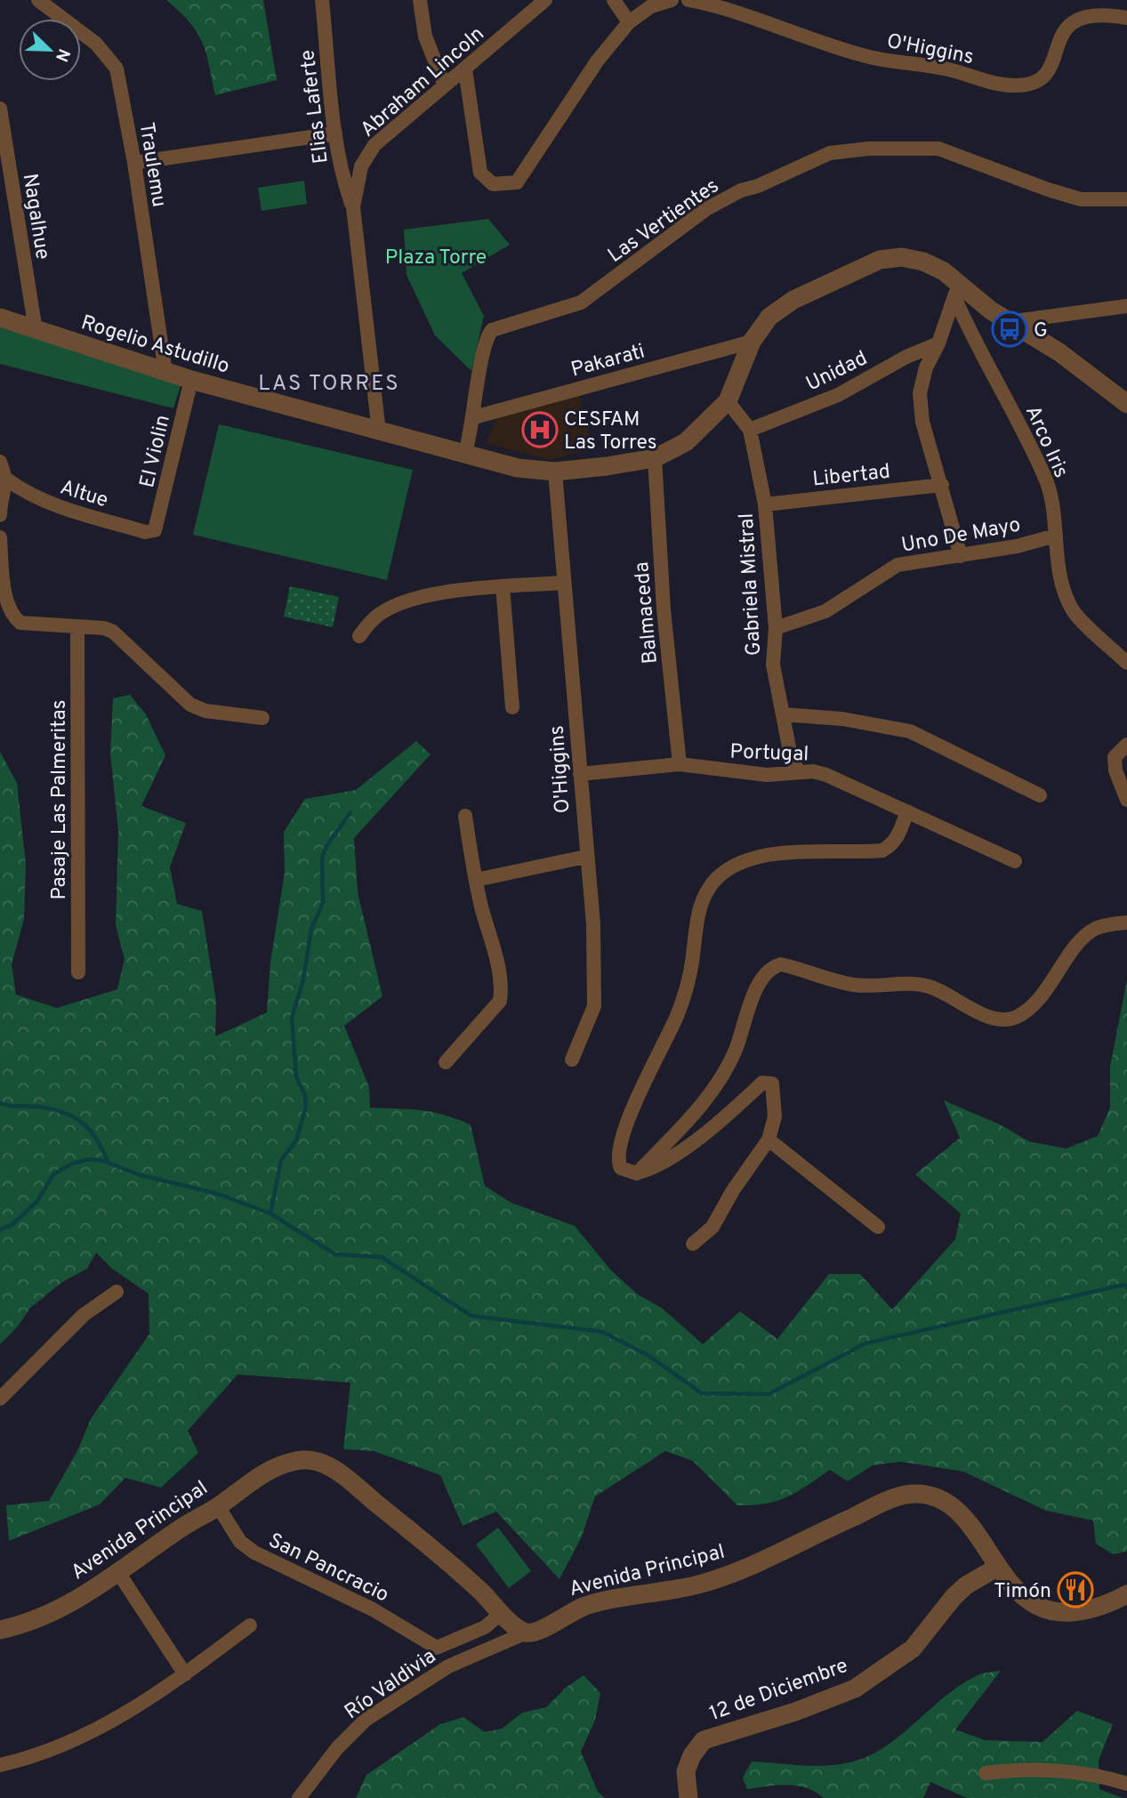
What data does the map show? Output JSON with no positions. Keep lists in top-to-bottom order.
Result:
{
  "streets": {
    "street": [
      "O'Higgins",
      "Abraham Lincoln",
      "Elias Laferte",
      "Traulemu",
      "Nagalhue",
      "Las Vertientes",
      "Rogelio Astudillo",
      "Pakarati",
      "Unidad",
      "Arco Iris",
      "El Violin",
      "Libertad",
      "Altue",
      "Uno De Mayo",
      "Gabriela Mistral",
      "Balmaceda",
      "Portugal",
      "Pasaje Las Palmeritas",
      "Avenida Principal",
      "San Pancracio",
      "Río Valdivia",
      "12 de Diciembre"
    ]
  },
  "crossings": [
    ["O'Higgins", "Rogelio Astudillo"],
    ["O'Higgins", "Portugal"],
    ["Abraham Lincoln", "Elias Laferte"],
    ["Abraham Lincoln", "Rogelio Astudillo"],
    ["Traulemu", "Rogelio Astudillo"],
    ["Nagalhue", "Rogelio Astudillo"],
    ["Las Vertientes", "Rogelio Astudillo"],
    ["Las Vertientes", "Pakarati"],
    ["Rogelio Astudillo", "Pakarati"],
    ["Rogelio Astudillo", "Arco Iris"],
    ["Rogelio Astudillo", "El Violin"],
    ["Rogelio Astudillo", "Gabriela Mistral"],
    ["Rogelio Astudillo", "Balmaceda"],
    ["Unidad", "Gabriela Mistral"],
    ["Arco Iris", "Uno De Mayo"],
    ["El Violin", "Altue"],
    ["Libertad", "Gabriela Mistral"],
    ["Uno De Mayo", "Gabriela Mistral"],
    ["Gabriela Mistral", "Portugal"],
    ["Balmaceda", "Portugal"],
    ["Avenida Principal", "San Pancracio"],
    ["Avenida Principal", "Río Valdivia"],
    ["Avenida Principal", "12 de Diciembre"]
  ],
  "districts": ["LAS TORRES"],
  "parks": ["Plaza Torre"],
  "places": {
    "bus stop": ["G"],
    "hospital": ["CESFAM Las Torres"],
    "restaurant": ["Timón"]
  },
  "north": "bottom right"
}
